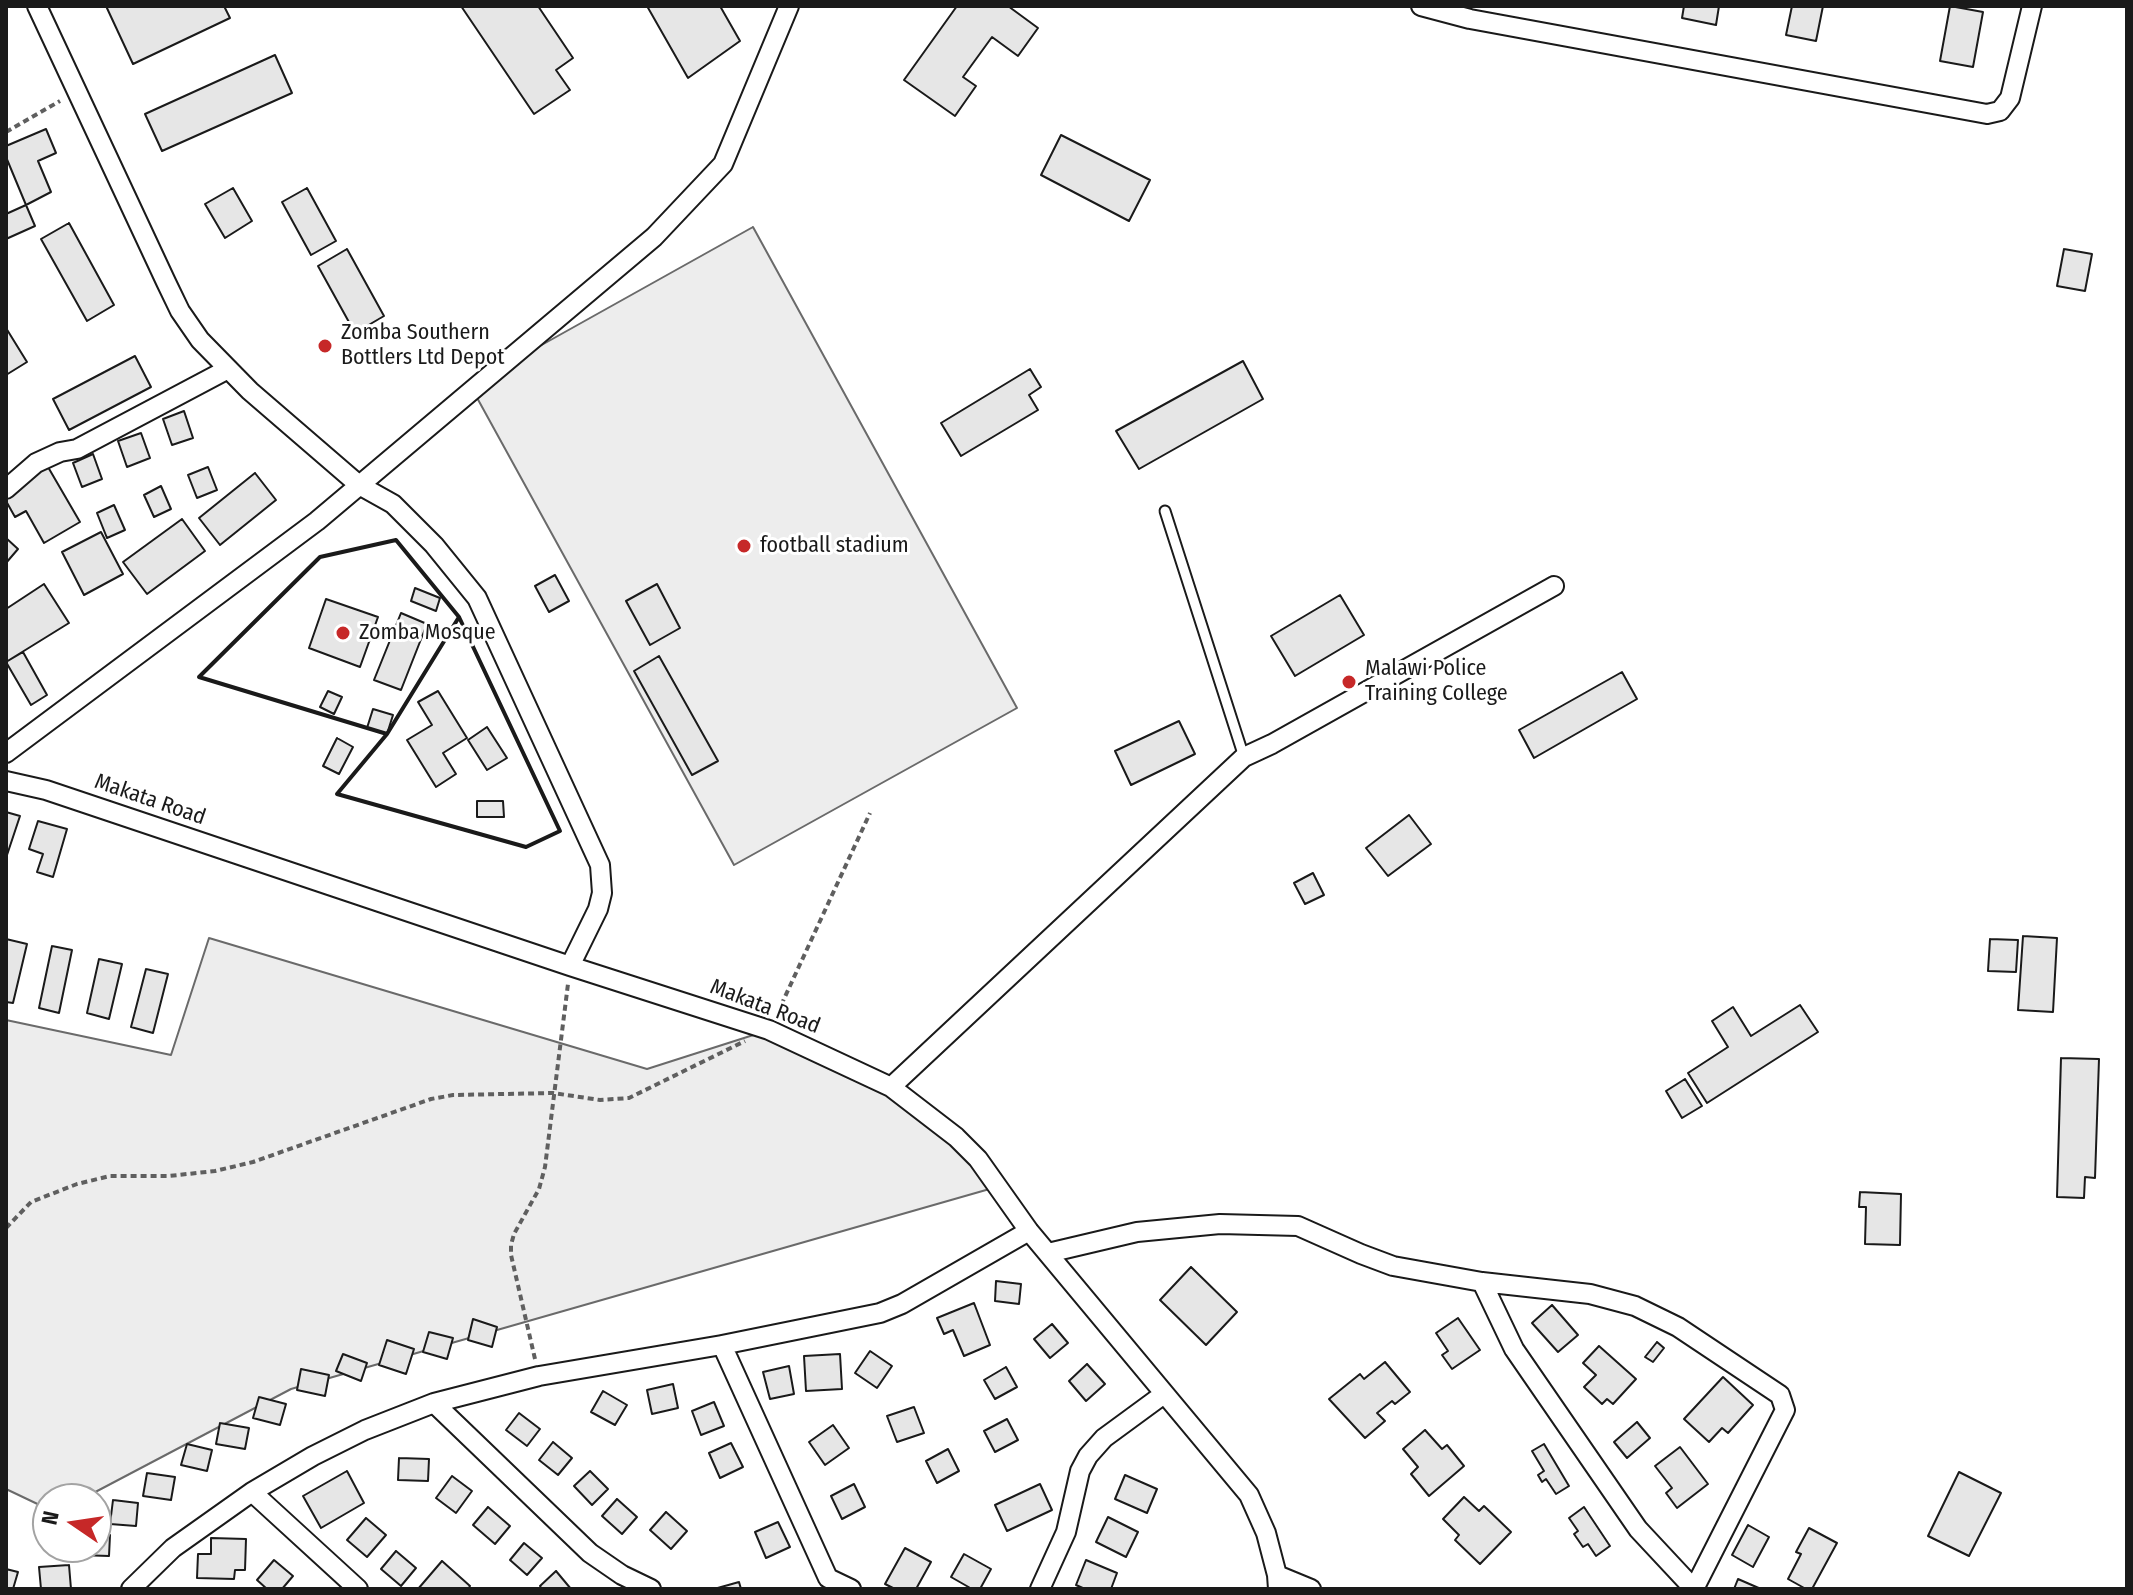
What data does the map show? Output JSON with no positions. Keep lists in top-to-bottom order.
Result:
{
  "streets": {
    "street": ["Makata Road"]
  },
  "places": [
    "Zomba Southern Bottlers Ltd Depot",
    "football stadium",
    "Zomba Mosque",
    "Malawi Police Training College"
  ],
  "north": "left"
}
